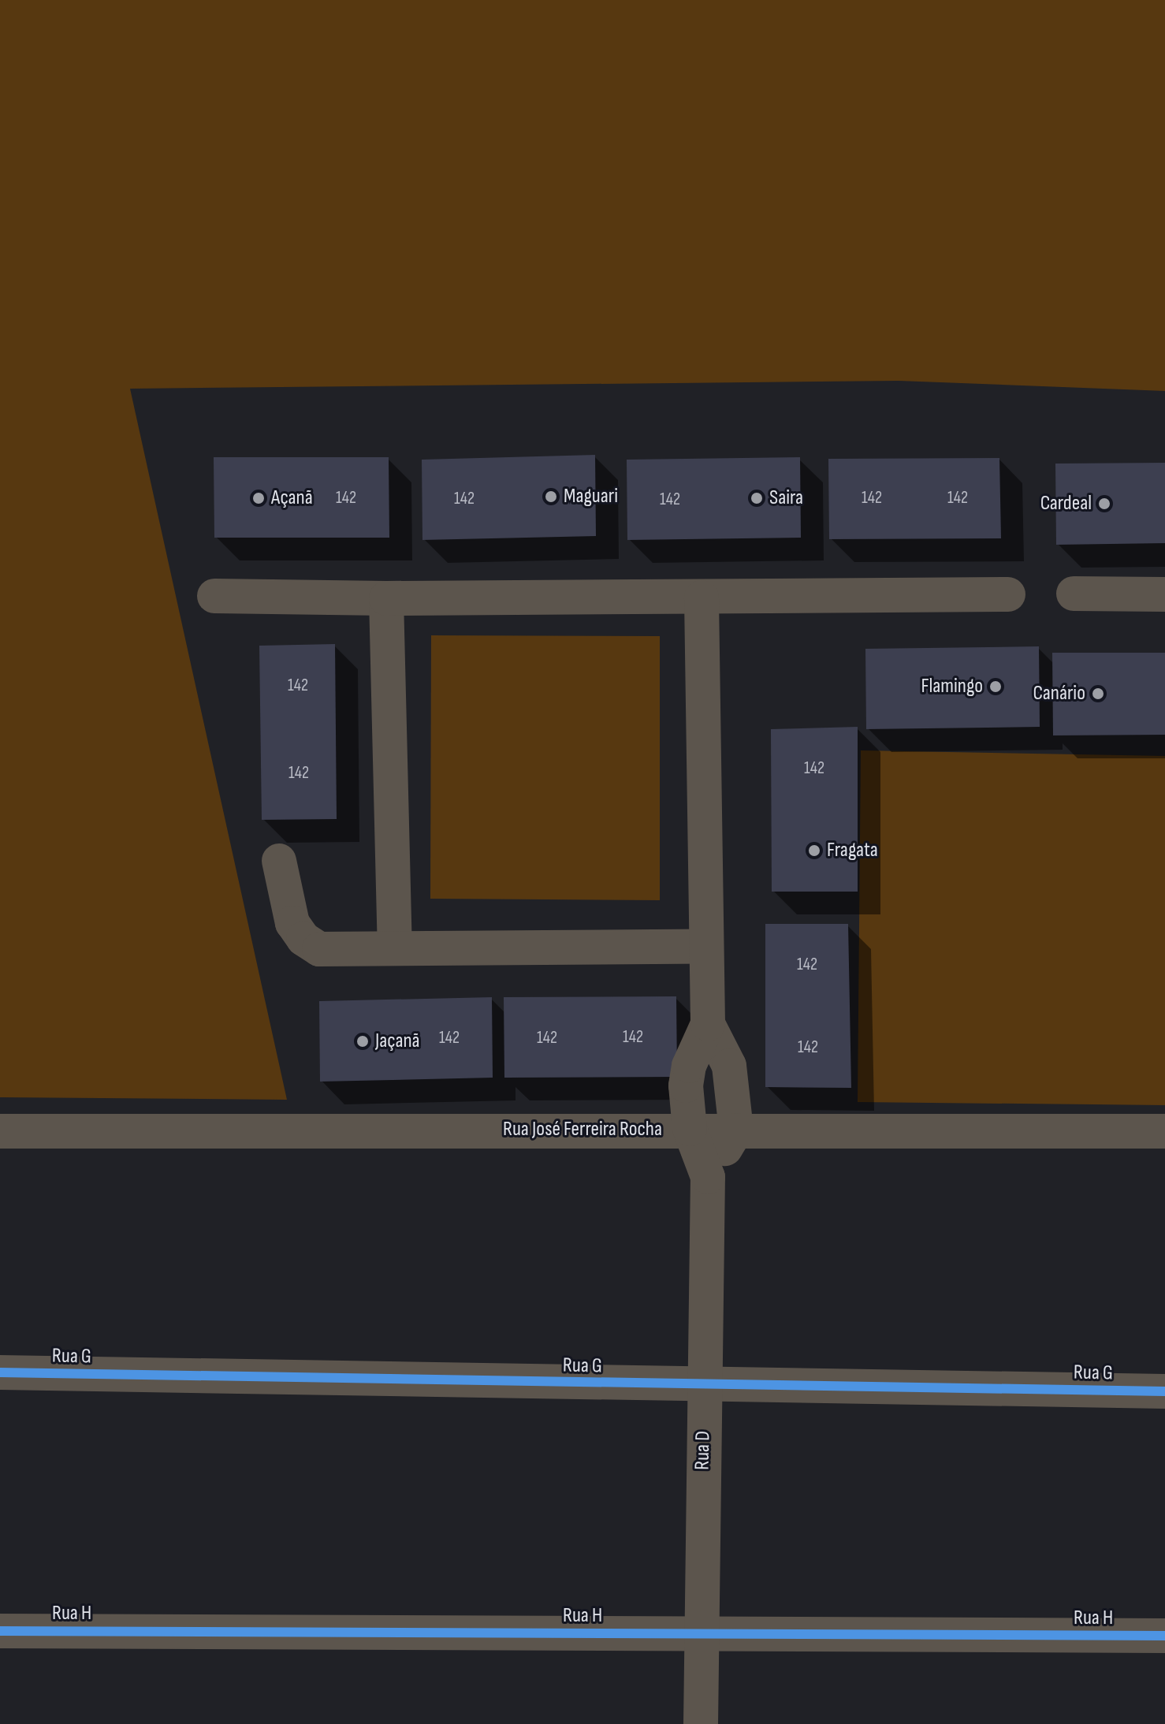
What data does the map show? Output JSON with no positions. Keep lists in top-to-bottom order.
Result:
{
  "streets": {
    "street": [
      "Rua José Ferreira Rocha",
      "Rua G",
      "Rua D",
      "Rua H"
    ]
  },
  "crossings": [
    ["Rua José Ferreira Rocha", "Rua D"],
    ["Rua G", "Rua D"],
    ["Rua D", "Rua H"]
  ],
  "places": [
    "Maguari",
    "Açanã",
    "Saira",
    "Cardeal",
    "Flamingo",
    "Canário",
    "Fragata",
    "Jaçanã"
  ],
  "house_numbers": [
    "142",
    "142",
    "142",
    "142",
    "142",
    "142",
    "142",
    "142",
    "142",
    "142",
    "142",
    "142",
    "142"
  ]
}
